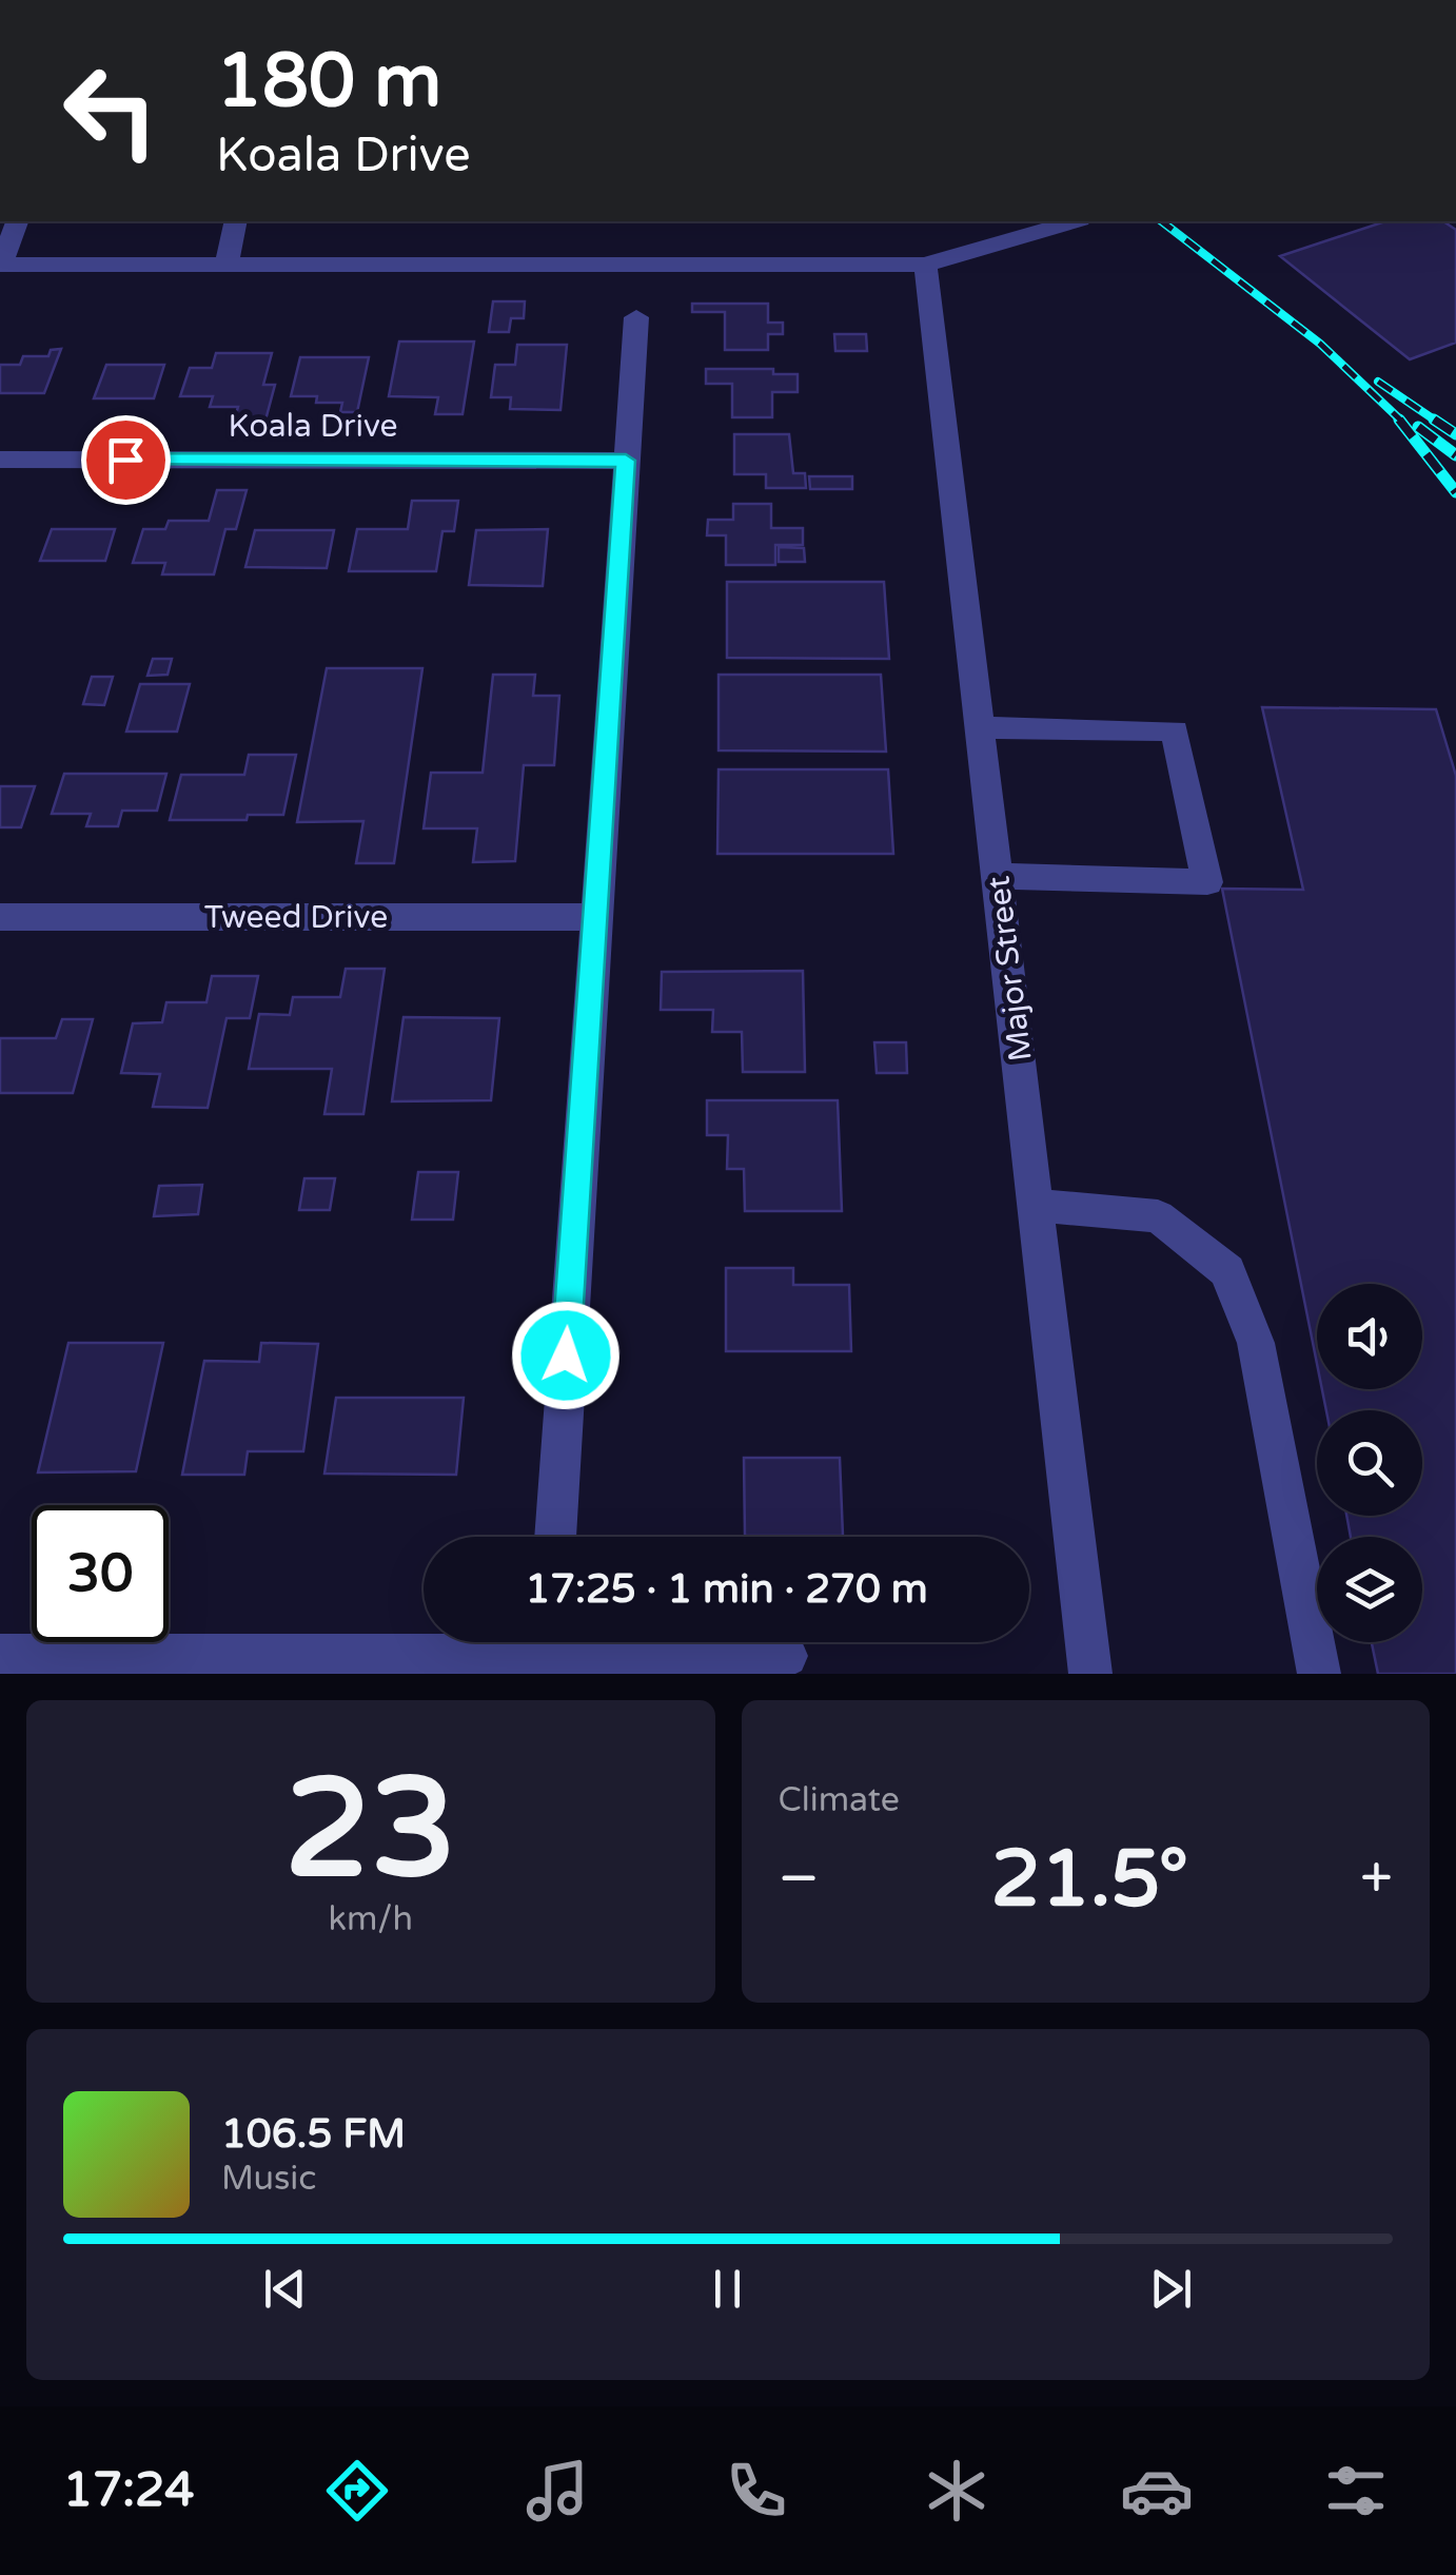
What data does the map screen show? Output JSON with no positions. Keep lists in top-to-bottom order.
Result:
{
  "streets": {
    "street": ["Koala Drive", "Tweed Drive", "Major Street"]
  },
  "page": {
    "turn": ["180 m", "Koala Drive"],
    "limit": "30",
    "trip": "17:25 · 1 min · 270 m",
    "tile": [
      ["23", "km/h"],
      "Climate"
    ],
    "heat": ["−", "21.5°", "+"],
    "song": ["106.5 FM", "Music"],
    "tabs": "17:24"
  }
}
